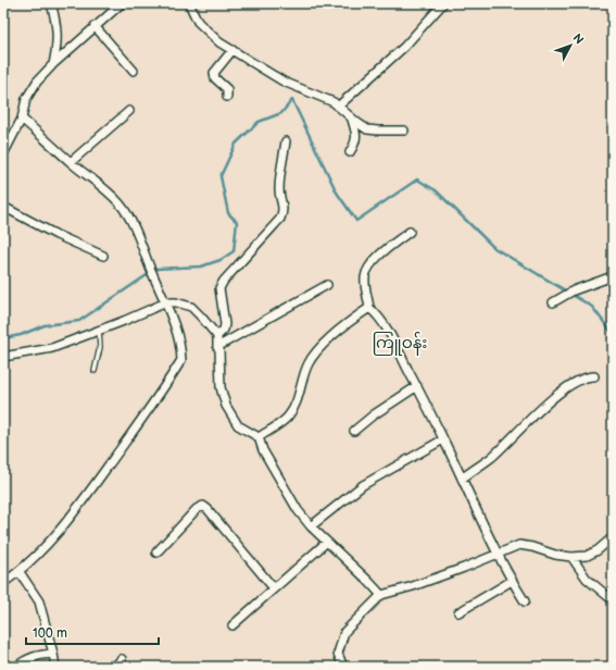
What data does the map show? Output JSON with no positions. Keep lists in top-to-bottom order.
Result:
{
  "districts": ["ကြူဝန်း"],
  "scale_bar": "100 m",
  "north": "top right"
}
